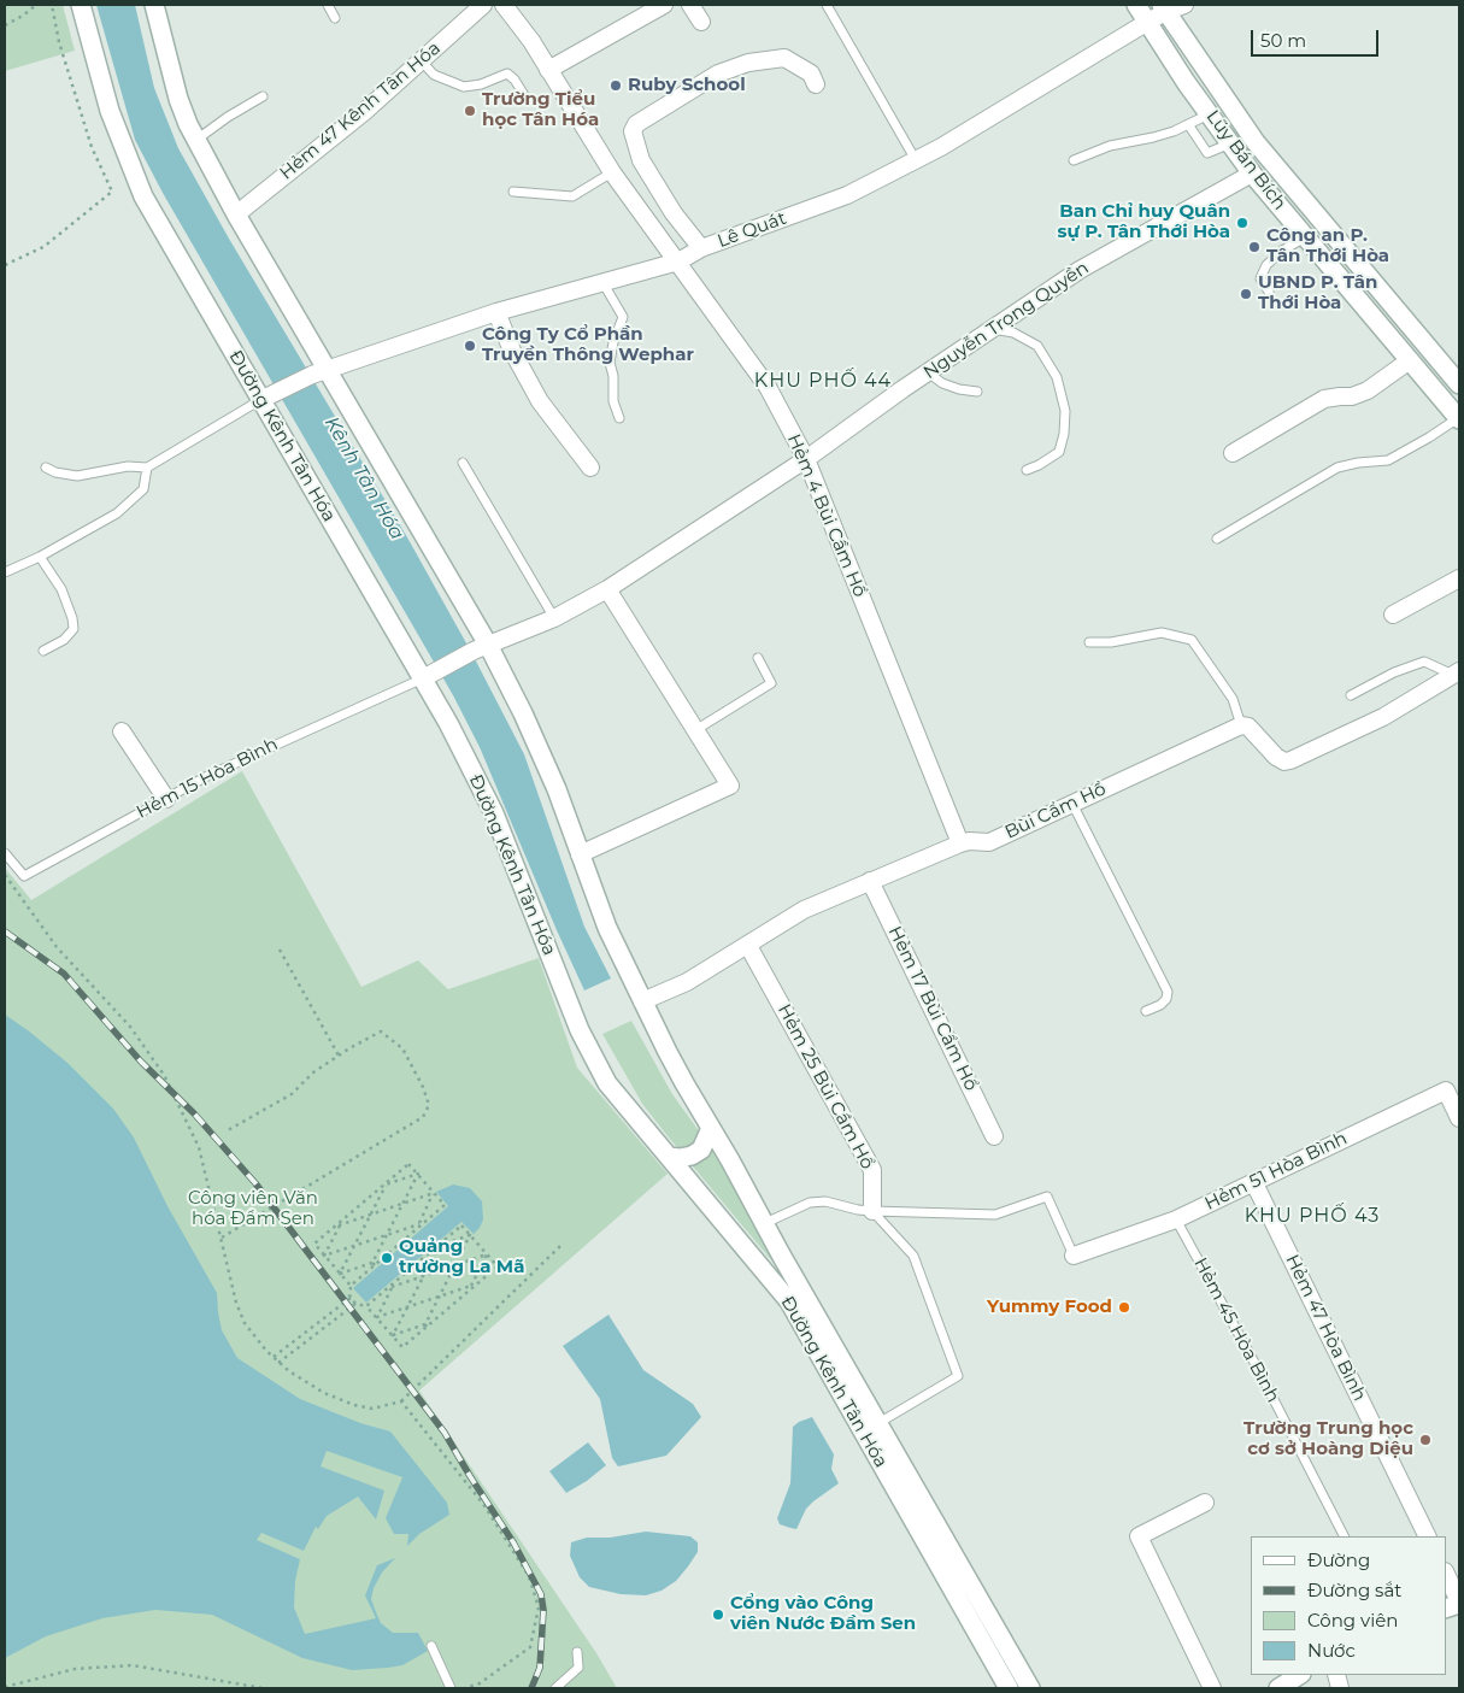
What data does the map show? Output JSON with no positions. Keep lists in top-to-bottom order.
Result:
{
  "streets": {
    "street": [
      "Hẻm 47 Kênh Tân Hóa",
      "Lũy Bán Bích",
      "Lê Quát",
      "Nguyễn Trọng Quyền",
      "Đường Kênh Tân Hóa",
      "Hẻm 4 Bùi Cầm Hổ",
      "Bùi Cẩm Hổ",
      "Hẻm 17 Bùi Cẩm Hổ",
      "Hẻm 25 Bùi Cầm Hổ",
      "Hẻm 51 Hòa Bình",
      "Hẻm 47 Hòa Bình"
    ],
    "lane": ["Hẻm 15 Hòa Bình", "Hẻm 45 Hòa Bình"]
  },
  "crossings": [
    ["Hẻm 47 Kênh Tân Hóa", "Đường Kênh Tân Hóa"],
    ["Lũy Bán Bích", "Lê Quát"],
    ["Lũy Bán Bích", "Nguyễn Trọng Quyền"],
    ["Lê Quát", "Đường Kênh Tân Hóa"],
    ["Lê Quát", "Hẻm 4 Bùi Cầm Hổ"],
    ["Nguyễn Trọng Quyền", "Đường Kênh Tân Hóa"],
    ["Nguyễn Trọng Quyền", "Hẻm 4 Bùi Cầm Hổ"],
    ["Nguyễn Trọng Quyền", "Hẻm 15 Hòa Bình"],
    ["Đường Kênh Tân Hóa", "Hẻm 15 Hòa Bình"],
    ["Đường Kênh Tân Hóa", "Bùi Cẩm Hổ"],
    ["Hẻm 4 Bùi Cầm Hổ", "Bùi Cẩm Hổ"],
    ["Bùi Cẩm Hổ", "Hẻm 17 Bùi Cẩm Hổ"],
    ["Bùi Cẩm Hổ", "Hẻm 25 Bùi Cầm Hổ"],
    ["Hẻm 51 Hòa Bình", "Hẻm 47 Hòa Bình"],
    ["Hẻm 51 Hòa Bình", "Hẻm 45 Hòa Bình"]
  ],
  "districts": ["KHU PHỐ 44", "KHU PHỐ 43"],
  "water": ["Kênh Tân Hóa"],
  "parks": ["Công viên Văn hóa Đầm Sen"],
  "places": [
    "Ruby School",
    "Trường Tiểu học Tân Hóa",
    "Ban Chỉ huy Quân sự P. Tân Thới Hòa",
    "Công an P. Tân Thới Hòa",
    "UBND P. Tân Thới Hòa",
    "Công Ty Cổ Phần Truyền Thông Wephar",
    "Quảng trường La Mã",
    "Yummy Food",
    "Trường Trung học cơ sở Hoàng Diệu",
    "Cổng vào Công viên Nước Đầm Sen"
  ],
  "legend": [
    "Đường",
    "Đường sắt",
    "Công viên",
    "Nước"
  ],
  "scale_bar": "50 m"
}
